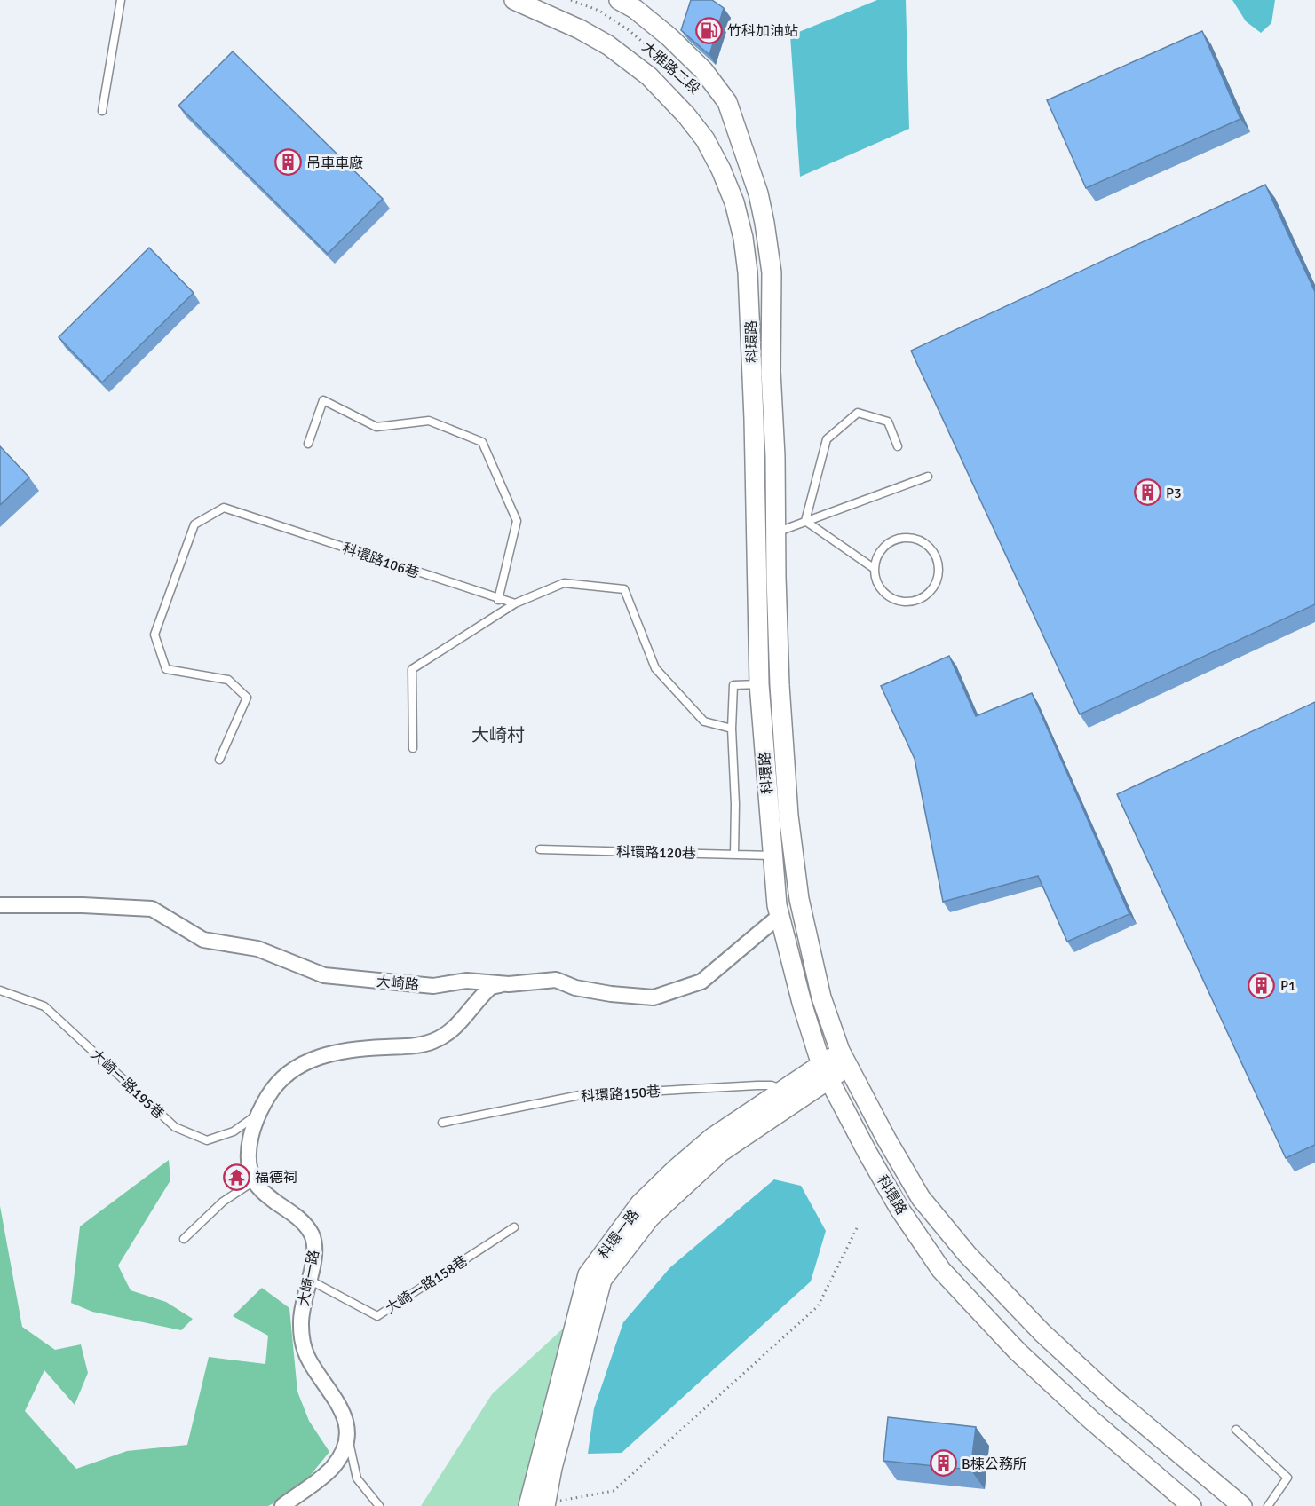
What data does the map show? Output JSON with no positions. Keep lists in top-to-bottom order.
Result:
{
  "streets": {
    "street": [
      "大雅路二段",
      "科環路",
      "大崎路",
      "科環一路",
      "大崎一路"
    ],
    "lane": [
      "科環路106巷",
      "科環路120巷",
      "大崎一路195巷",
      "科環路150巷",
      "大崎一路158巷"
    ]
  },
  "crossings": [
    ["大雅路二段", "科環路"],
    ["科環路", "科環路120巷"],
    ["科環路", "大崎路"],
    ["科環路", "科環一路"],
    ["科環路150巷", "科環一路"],
    ["大崎一路", "大崎一路158巷"]
  ],
  "districts": ["大崎村"],
  "places": {
    "fuel station": ["竹科加油站"],
    "building": [
      "吊車車廠",
      "P3",
      "P1",
      "B棟公務所"
    ],
    "temple": ["福德祠"]
  }
}
